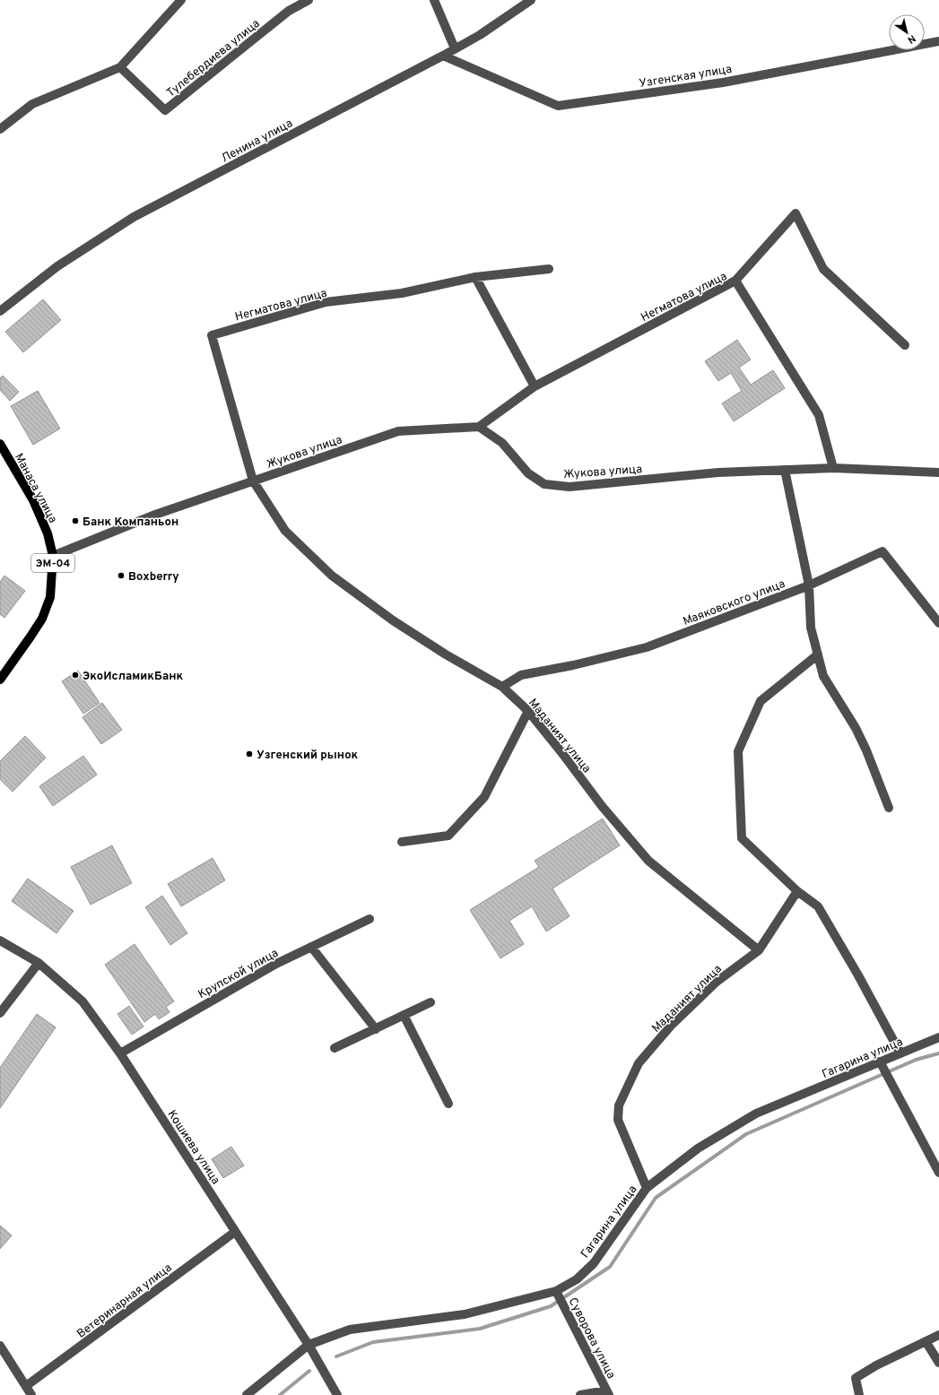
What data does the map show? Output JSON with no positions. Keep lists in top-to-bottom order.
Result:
{
  "streets": {
    "main road": ["Манаса улица", "ЭМ-04"],
    "street": [
      "Тулебердиева улица",
      "Узгенская улица",
      "Ленина улица",
      "Негматова улица",
      "Жукова улица",
      "Маяковского улица",
      "Маданият улица",
      "Крупской улица",
      "Гагарина улица",
      "Кошиева улица",
      "Ветеринарная улица",
      "Суворова улица"
    ]
  },
  "crossings": [
    ["Узгенская улица", "Ленина улица"],
    ["Негматова улица", "Жукова улица"],
    ["Негматова улица", "Маданият улица"],
    ["Жукова улица", "Манаса улица"],
    ["Жукова улица", "Маданият улица"],
    ["Маяковского улица", "Маданият улица"],
    ["Маданият улица", "Гагарина улица"],
    ["Крупской улица", "Кошиева улица"],
    ["Гагарина улица", "Кошиева улица"],
    ["Гагарина улица", "Суворова улица"],
    ["Кошиева улица", "Ветеринарная улица"]
  ],
  "places": [
    "Банк Компаньон",
    "Boxberry",
    "ЭкоИсламикБанк",
    "Узгенский рынок"
  ],
  "north": "bottom right"
}
